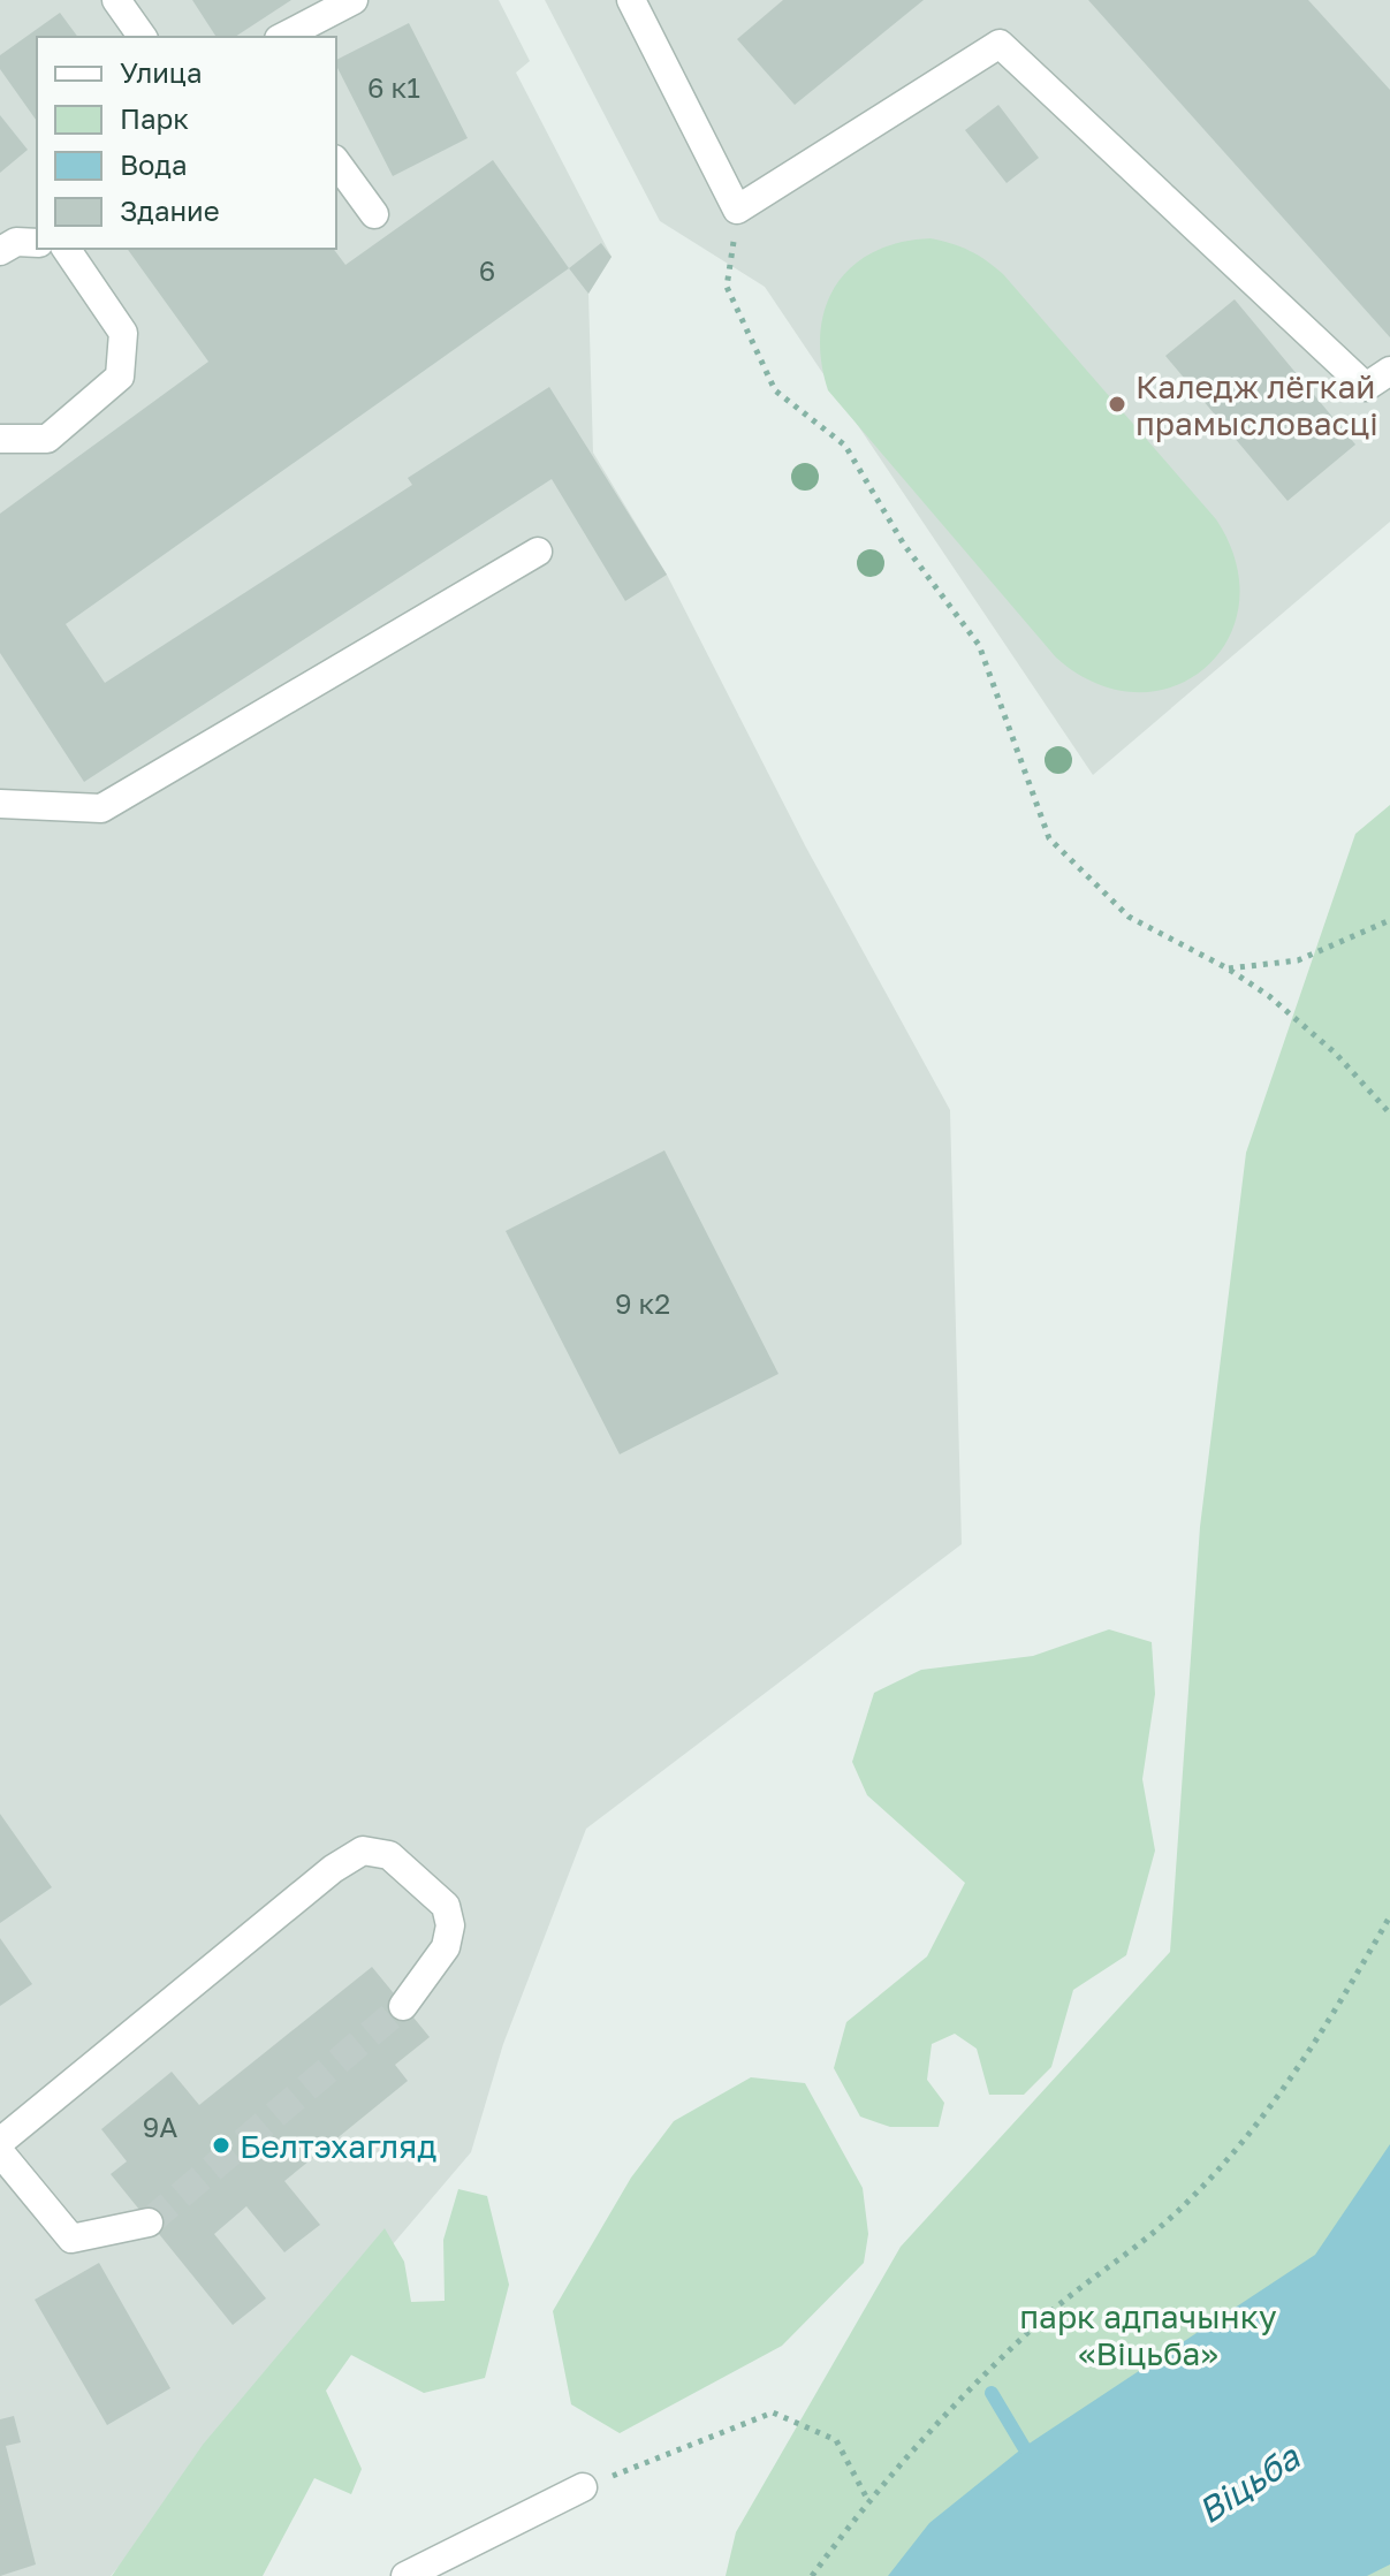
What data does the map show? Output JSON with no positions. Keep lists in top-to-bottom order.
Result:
{
  "water": ["Віцьба"],
  "parks": ["парк адпачынку «Віцьба»"],
  "places": ["Каледж лёгкай прамысловасці", "Белтэхагляд"],
  "house_numbers": [
    "6 к1",
    "6",
    "9 к2",
    "9А"
  ],
  "legend": [
    "Улица",
    "Парк",
    "Вода",
    "Здание"
  ]
}
